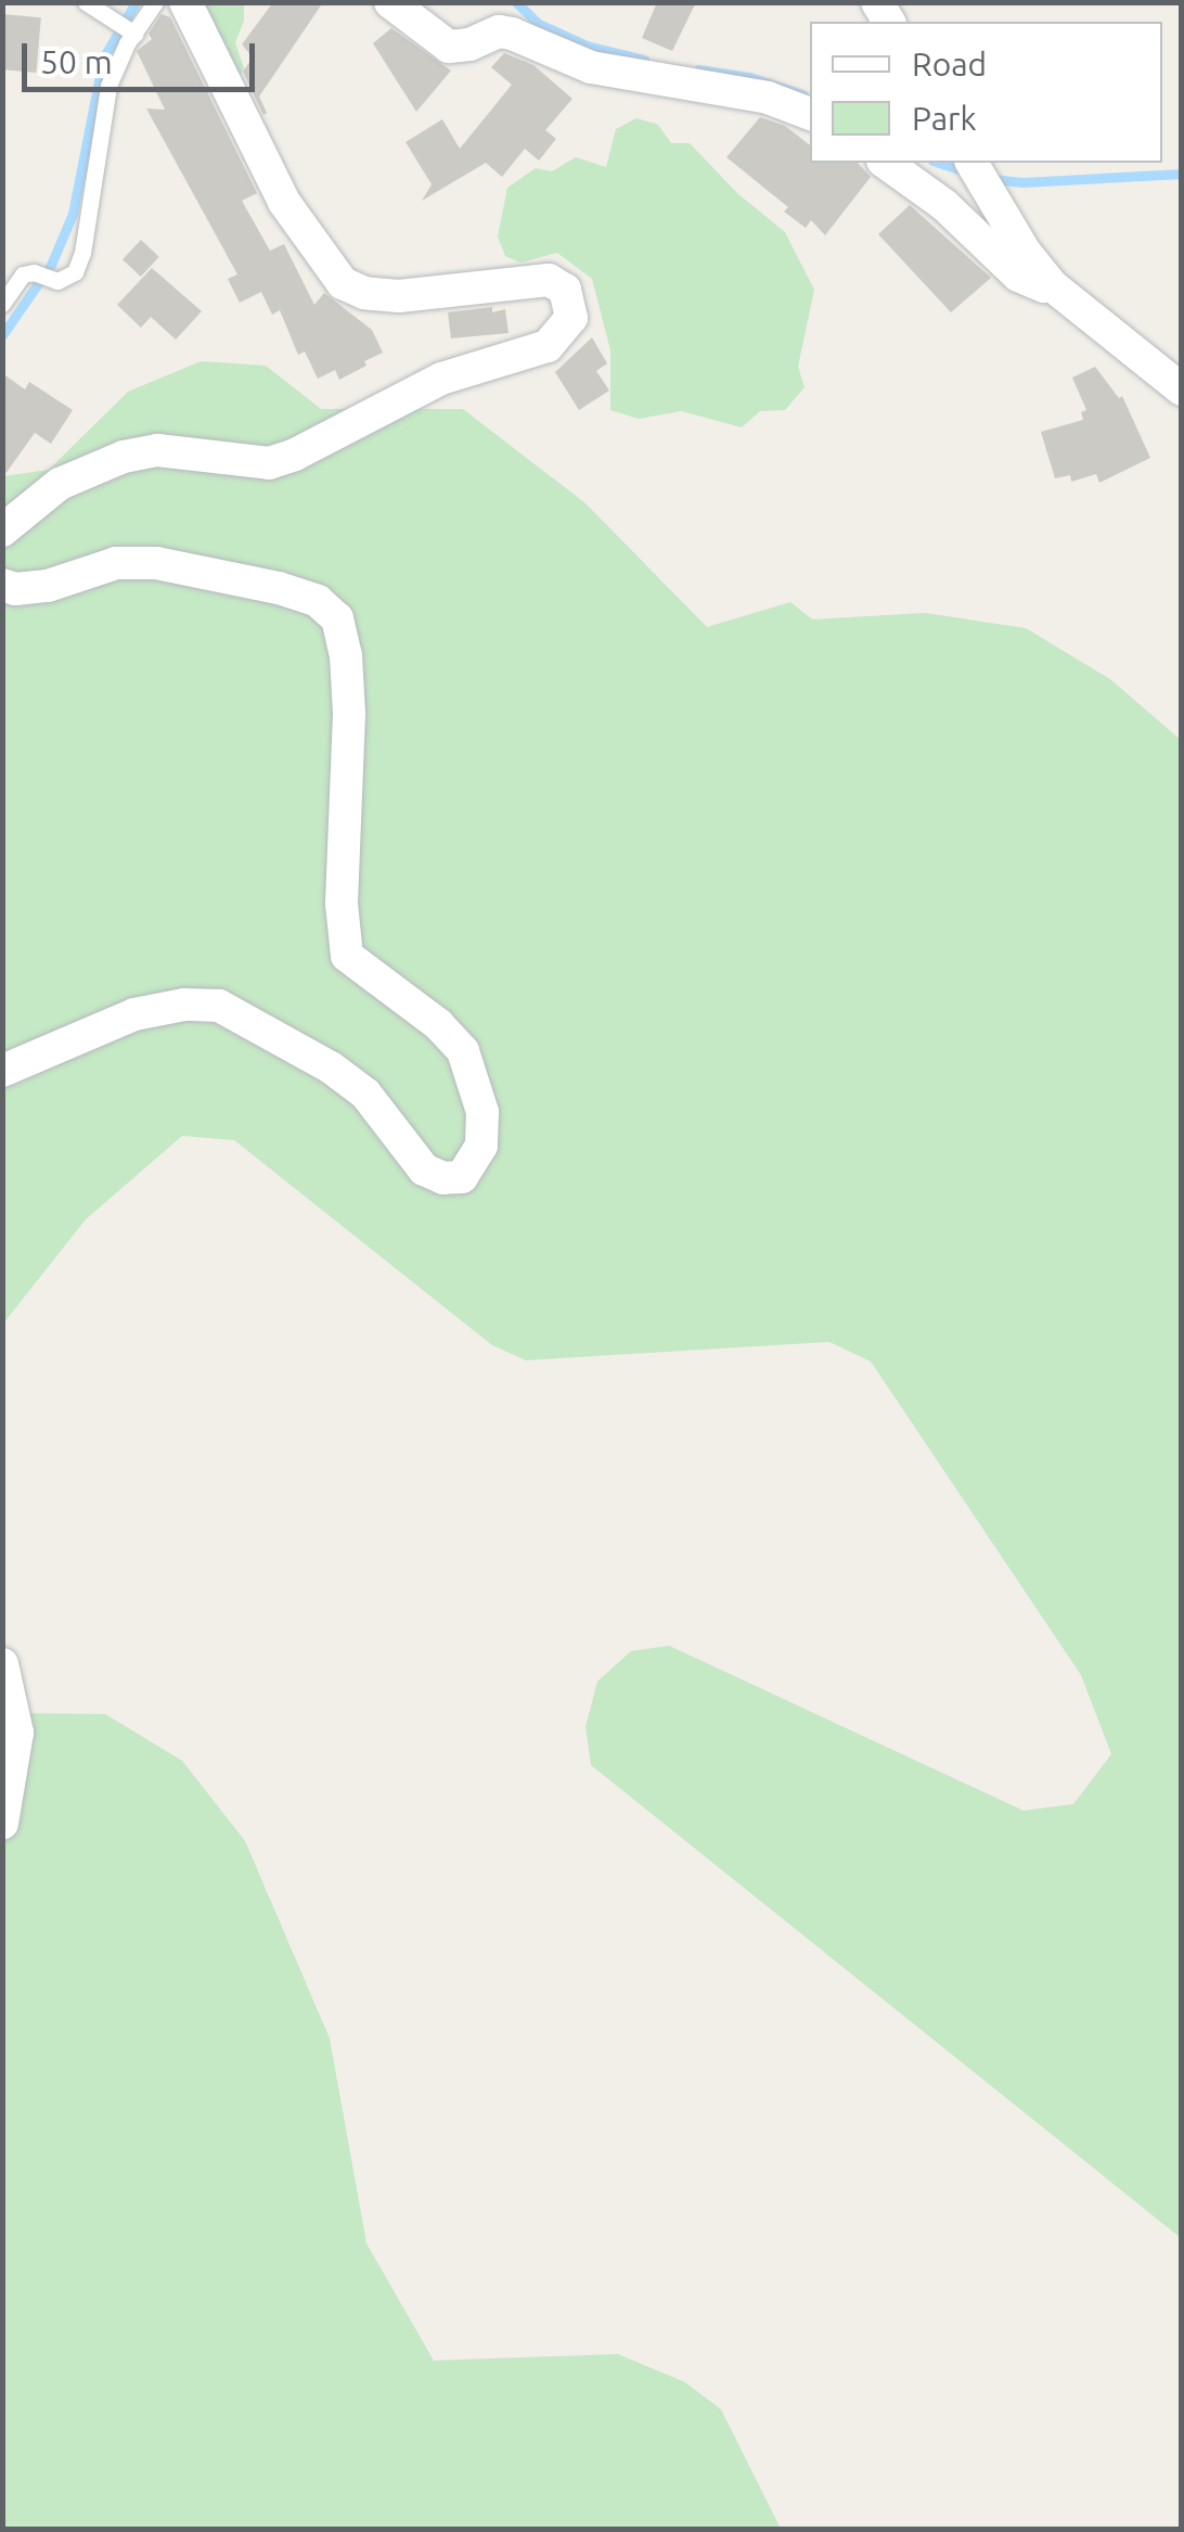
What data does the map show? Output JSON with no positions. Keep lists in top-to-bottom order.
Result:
{
  "legend": ["Road", "Park"],
  "scale_bar": "50 m"
}
